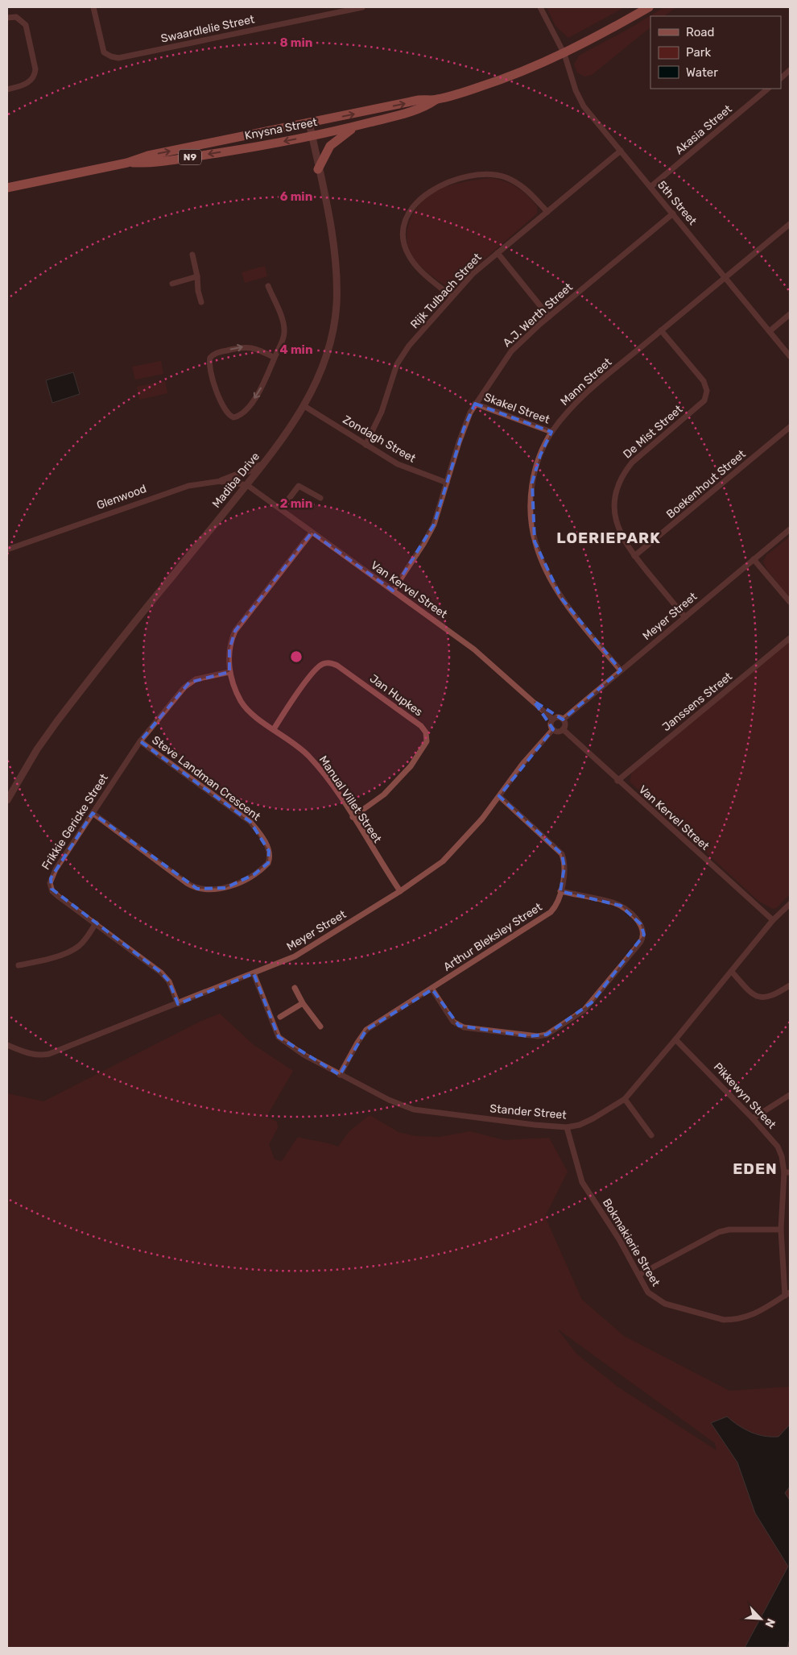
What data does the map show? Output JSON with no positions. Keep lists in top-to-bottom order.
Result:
{
  "streets": {
    "highway": ["Knysna Street", "N9"],
    "street": [
      "Swaardlelie Street",
      "Akasia Street",
      "5th Street",
      "Rijk Tulbach Street",
      "A.J. Werth Street",
      "Mann Street",
      "Skakel Street",
      "De Mist Street",
      "Zondagh Street",
      "Madiba Drive",
      "Boekenhout Street",
      "Glenwood",
      "Van Kervel Street",
      "Meyer Street",
      "Jan Hupkes",
      "Janssens Street",
      "Steve Landman Crescent",
      "Manual Villet Street",
      "Frikkie Gericke Street",
      "Arthur Bleksley Street",
      "Pikkewyn Street",
      "Stander Street",
      "Bokmakierie Street"
    ]
  },
  "crossings": [
    ["Knysna Street", "5th Street"],
    ["Knysna Street", "Madiba Drive"],
    ["Akasia Street", "5th Street"],
    ["5th Street", "Rijk Tulbach Street"],
    ["5th Street", "A.J. Werth Street"],
    ["5th Street", "Mann Street"],
    ["Rijk Tulbach Street", "Zondagh Street"],
    ["A.J. Werth Street", "Skakel Street"],
    ["A.J. Werth Street", "Zondagh Street"],
    ["A.J. Werth Street", "Van Kervel Street"],
    ["Mann Street", "Skakel Street"],
    ["Mann Street", "De Mist Street"],
    ["Mann Street", "Meyer Street"],
    ["De Mist Street", "Boekenhout Street"],
    ["De Mist Street", "Meyer Street"],
    ["Zondagh Street", "Madiba Drive"],
    ["Madiba Drive", "Glenwood"],
    ["Madiba Drive", "Van Kervel Street"],
    ["Glenwood", "Van Kervel Street"],
    ["Van Kervel Street", "Meyer Street"],
    ["Van Kervel Street", "Janssens Street"],
    ["Van Kervel Street", "Manual Villet Street"],
    ["Van Kervel Street", "Stander Street"],
    ["Meyer Street", "Manual Villet Street"],
    ["Meyer Street", "Frikkie Gericke Street"],
    ["Meyer Street", "Arthur Bleksley Street"],
    ["Meyer Street", "Stander Street"],
    ["Jan Hupkes", "Manual Villet Street"],
    ["Steve Landman Crescent", "Frikkie Gericke Street"],
    ["Manual Villet Street", "Frikkie Gericke Street"],
    ["Arthur Bleksley Street", "Stander Street"],
    ["Pikkewyn Street", "Stander Street"],
    ["Pikkewyn Street", "Bokmakierie Street"],
    ["Stander Street", "Bokmakierie Street"]
  ],
  "districts": ["LOERIEPARK", "EDEN"],
  "legend": ["Road", "Park", "Water"],
  "north": "bottom right",
  "rings": [
    "8 min",
    "6 min",
    "4 min",
    "2 min"
  ]
}
